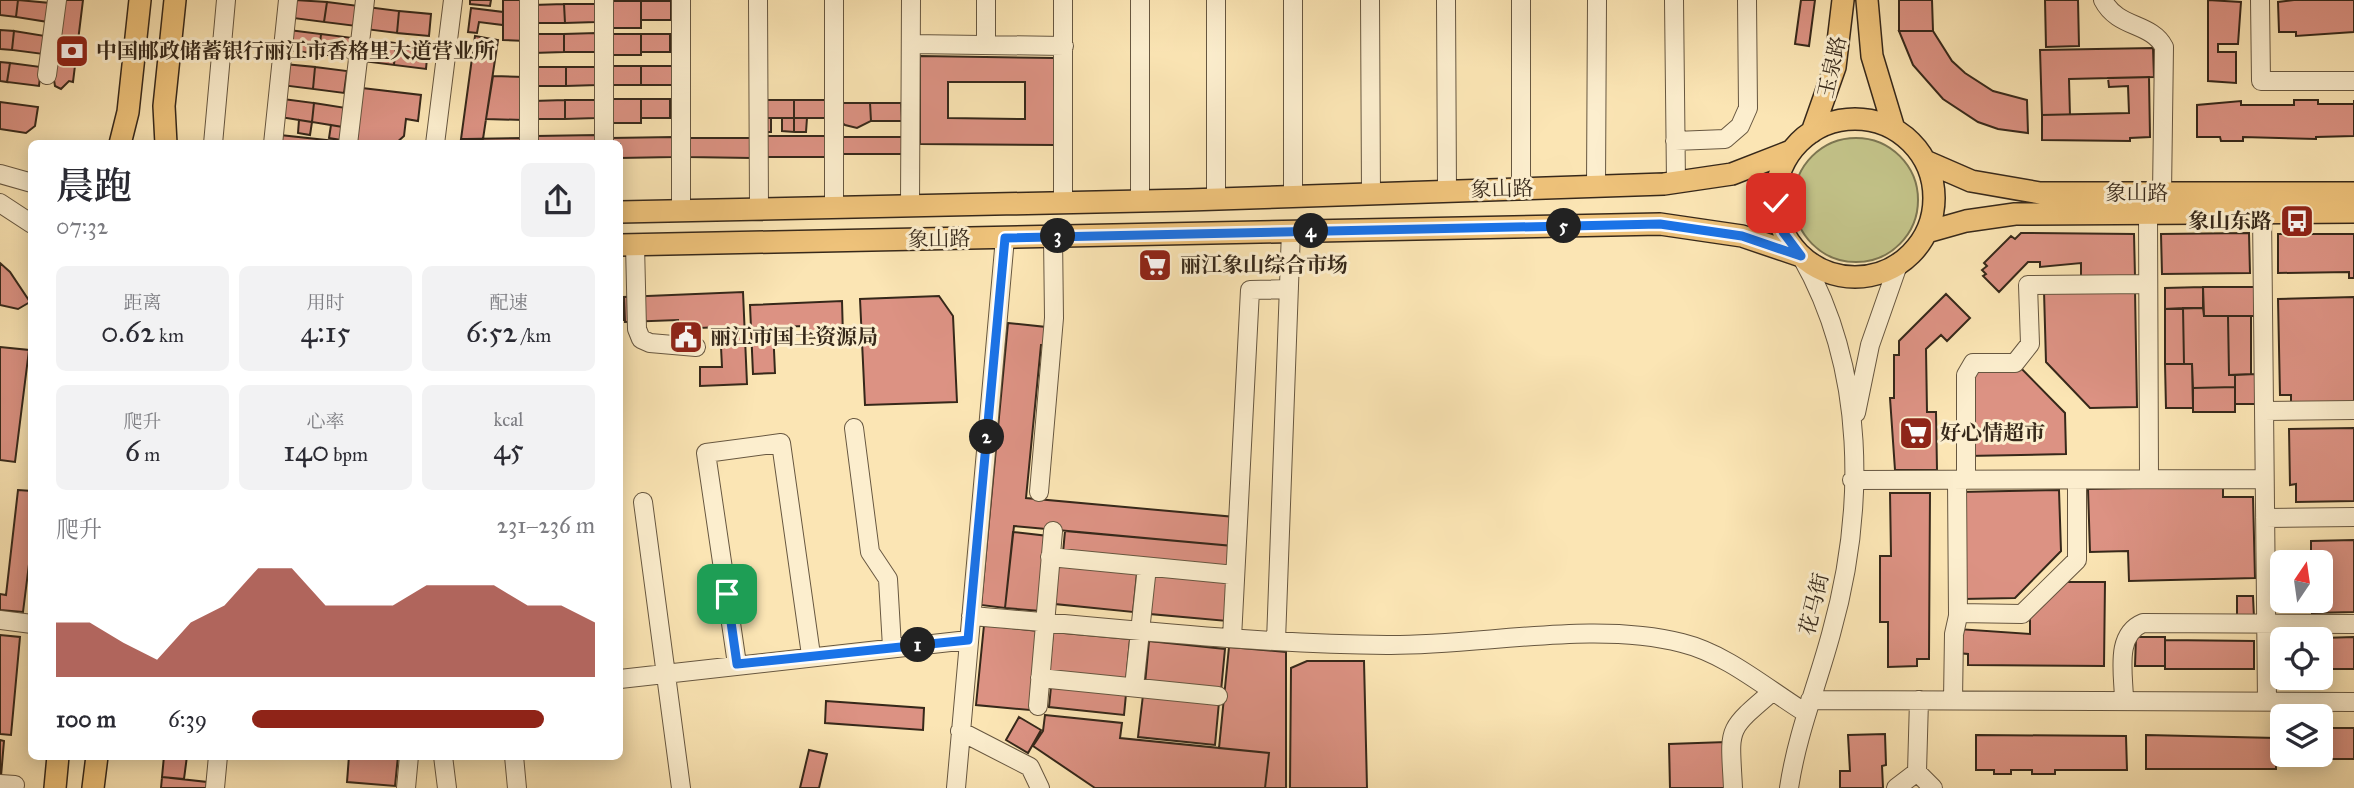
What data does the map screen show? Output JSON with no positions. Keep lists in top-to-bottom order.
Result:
{
  "streets": {
    "main road": ["玉泉路", "象山路"],
    "street": ["花马街"]
  },
  "crossings": [
    ["玉泉路", "象山路"],
    ["玉泉路", "花马街"],
    ["象山路", "花马街"]
  ],
  "places": {
    "bank": ["中国邮政储蓄银行丽江市香格里大道营业所"],
    "bus stop": ["象山东路"],
    "supermarket": ["丽江象山综合市场", "好心情超市"],
    "public building": ["丽江市国土资源局"]
  },
  "north": "top",
  "page": {
    "heading": ["晨跑", "07:32"],
    "pins": [
      "5",
      "4",
      "3",
      "2",
      "1"
    ],
    "stats": [
      ["距离", "0.62 km"],
      ["用时", "4:15"],
      ["配速", "6:52 /km"],
      ["爬升", "6 m"],
      ["心率", "140 bpm"],
      ["kcal", "45"]
    ],
    "chart": ["爬升", "231–236 m"],
    "list": [
      {
        "name": "100 m",
        "note": "6:39"
      }
    ]
  }
}
